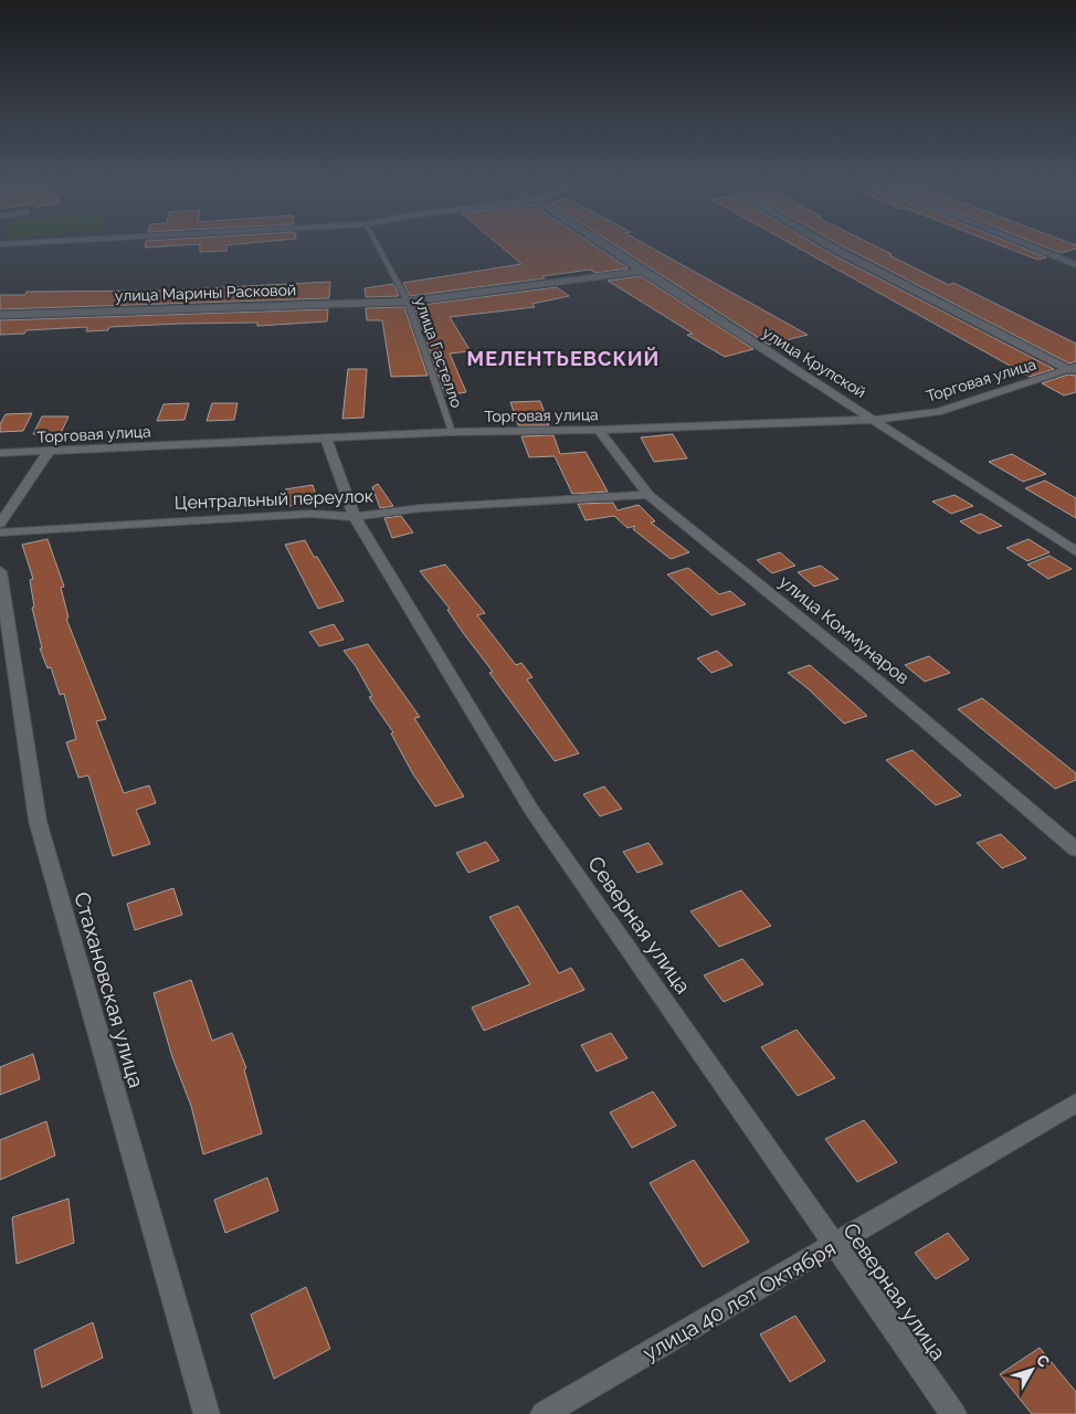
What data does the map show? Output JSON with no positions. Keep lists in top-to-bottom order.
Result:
{
  "streets": {
    "street": [
      "улица Марины Расковой",
      "улица Крупской",
      "Торговая улица",
      "Центральный переулок",
      "улица Коммунаров",
      "Северная улица",
      "Стахановская улица",
      "улица 40 лет Октября"
    ],
    "lane": ["улица Гастелло"]
  },
  "crossings": [
    ["улица Марины Расковой", "улица Гастелло"],
    ["улица Марины Расковой", "улица Крупской"],
    ["улица Гастелло", "Торговая улица"],
    ["улица Крупской", "Торговая улица"],
    ["Торговая улица", "улица Коммунаров"],
    ["Торговая улица", "Северная улица"],
    ["Центральный переулок", "улица Коммунаров"],
    ["Центральный переулок", "Северная улица"],
    ["Северная улица", "улица 40 лет Октября"]
  ],
  "districts": ["МЕЛЕНТЬЕВСКИЙ"],
  "north": "top right"
}
